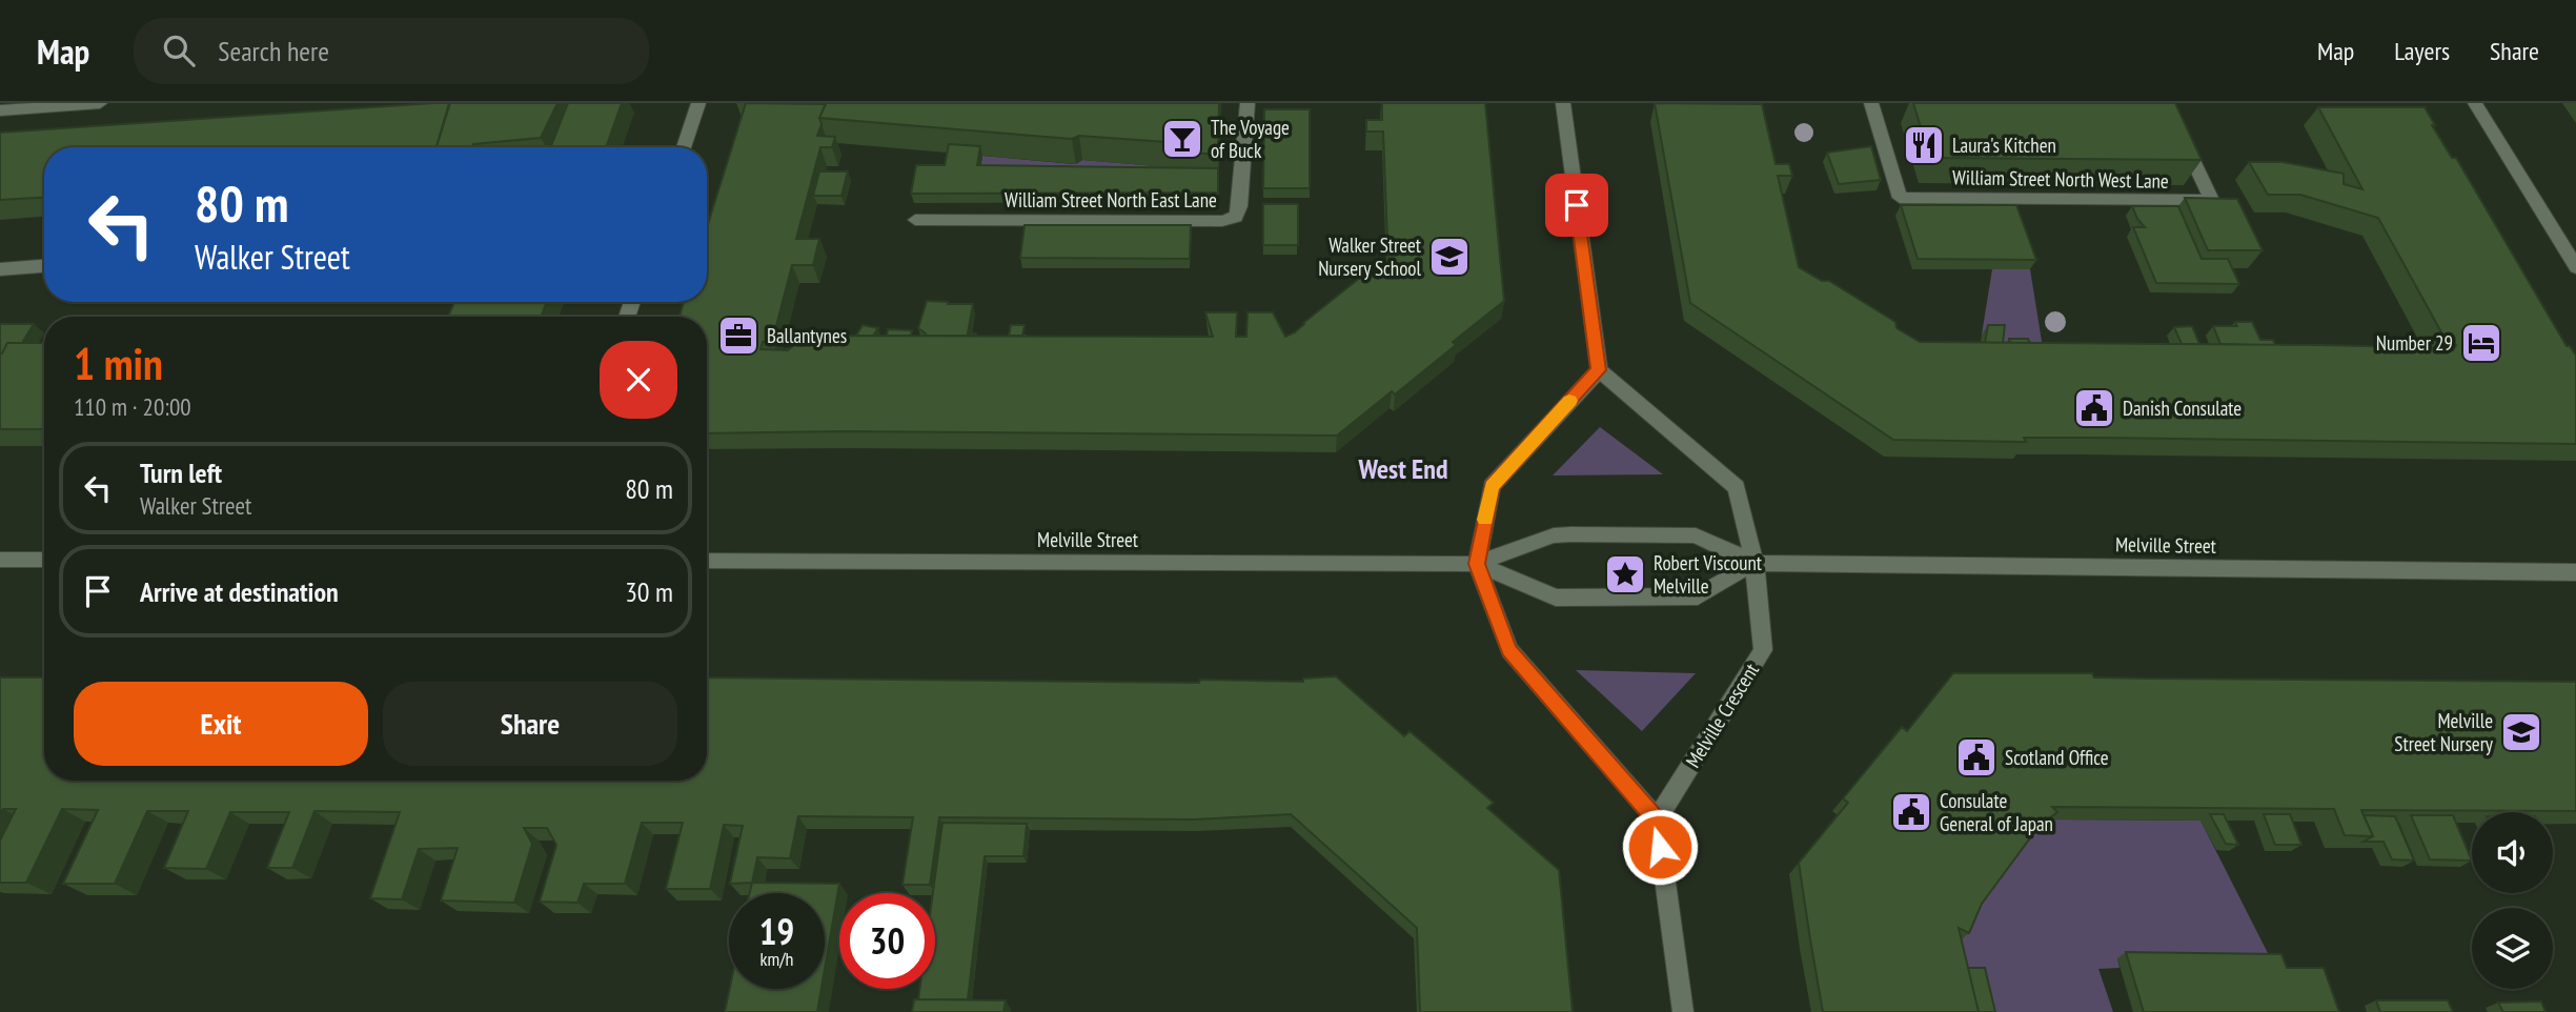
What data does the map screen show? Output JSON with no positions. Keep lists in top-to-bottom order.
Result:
{
  "streets": {
    "street": [
      "William Street North West Lane",
      "William Street North East Lane",
      "Melville Street",
      "Melville Crescent"
    ]
  },
  "crossings": [
    ["Melville Street", "Melville Crescent"]
  ],
  "districts": ["West End"],
  "places": {
    "bar": ["The Voyage of Buck"],
    "restaurant": ["Laura's Kitchen"],
    "school or university": ["Walker Street Nursery School", "Melville Street Nursery"],
    "office": ["Ballantynes"],
    "hotel": ["Number 29"],
    "public building": ["Danish Consulate", "Scotland Office", "Consulate General of Japan"],
    "place": ["Robert Viscount Melville"]
  },
  "page": {
    "header": "Map",
    "search": "Search here",
    "nav": ["Map", "Layers", "Share"],
    "turn": ["80 m", "Walker Street"],
    "heading": ["1 min", "110 m · 20:00"],
    "list": [
      {
        "name": "Turn left",
        "note": "Walker Street",
        "value": "80 m"
      },
      {
        "name": "Arrive at destination",
        "value": "30 m"
      }
    ],
    "buttons": ["Exit", "Share"],
    "speed": "19 km/h",
    "limit": "30"
  }
}
